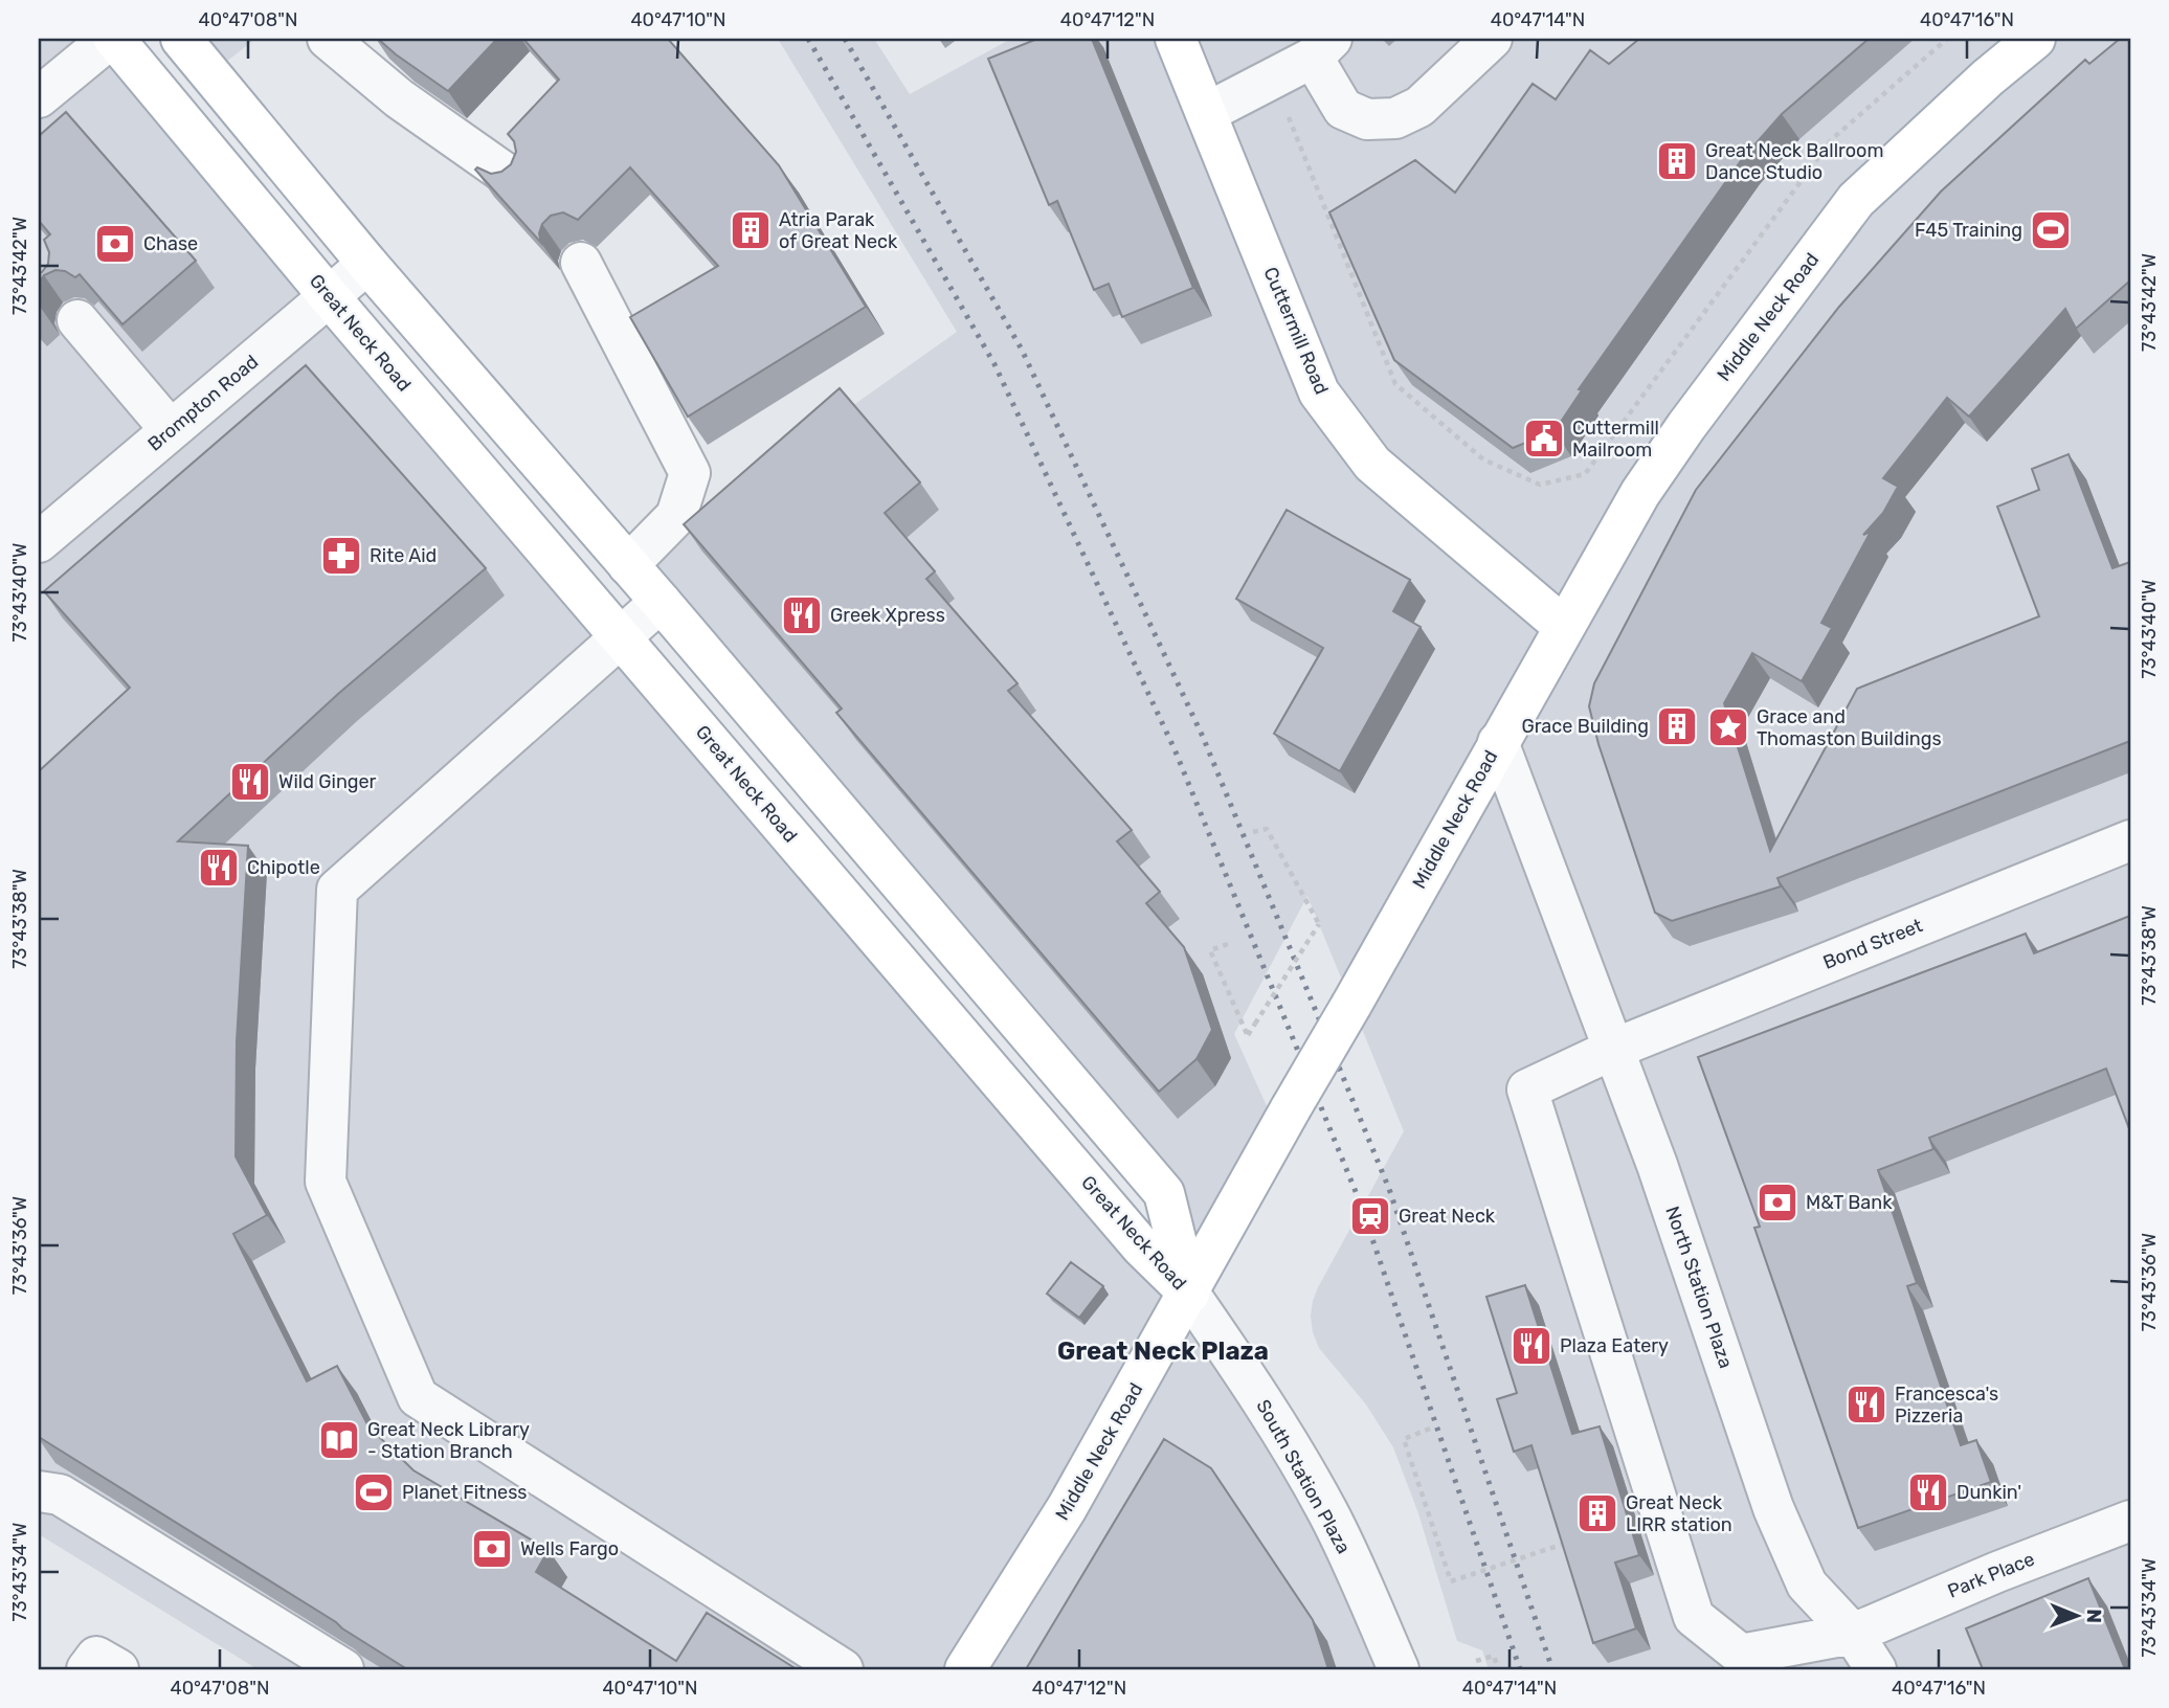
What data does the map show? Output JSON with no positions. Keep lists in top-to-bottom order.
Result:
{
  "streets": {
    "main road": ["Middle Neck Road", "Cuttermill Road", "Great Neck Road"],
    "street": [
      "Brompton Road",
      "Bond Street",
      "North Station Plaza",
      "South Station Plaza",
      "Park Place"
    ]
  },
  "crossings": [
    ["Middle Neck Road", "Cuttermill Road"],
    ["Middle Neck Road", "Great Neck Road"],
    ["Middle Neck Road", "North Station Plaza"],
    ["Middle Neck Road", "South Station Plaza"],
    ["Great Neck Road", "Brompton Road"],
    ["Great Neck Road", "South Station Plaza"],
    ["Bond Street", "North Station Plaza"],
    ["Bond Street", "Park Place"],
    ["North Station Plaza", "Park Place"]
  ],
  "districts": ["Great Neck Plaza"],
  "places": {
    "building": [
      "Great Neck Ballroom Dance Studio",
      "Atria Parak of Great Neck",
      "Grace Building",
      "Great Neck LIRR station"
    ],
    "sports": ["F45 Training", "Planet Fitness"],
    "bank": ["Chase", "M&T Bank", "Wells Fargo"],
    "public building": ["Cuttermill Mailroom"],
    "pharmacy": ["Rite Aid"],
    "restaurant": [
      "Greek Xpress",
      "Wild Ginger",
      "Chipotle",
      "Plaza Eatery",
      "Francesca's Pizzeria",
      "Dunkin'"
    ],
    "place": ["Grace and Thomaston Buildings"],
    "station": ["Great Neck"],
    "library": ["Great Neck Library - Station Branch"]
  },
  "north": "right",
  "coordinates": [
    "40°47'08\"N",
    "40°47'10\"N",
    "40°47'12\"N",
    "40°47'14\"N",
    "40°47'16\"N",
    "73°43'42\"W",
    "73°43'40\"W",
    "73°43'38\"W",
    "73°43'36\"W",
    "73°43'34\"W"
  ]
}
